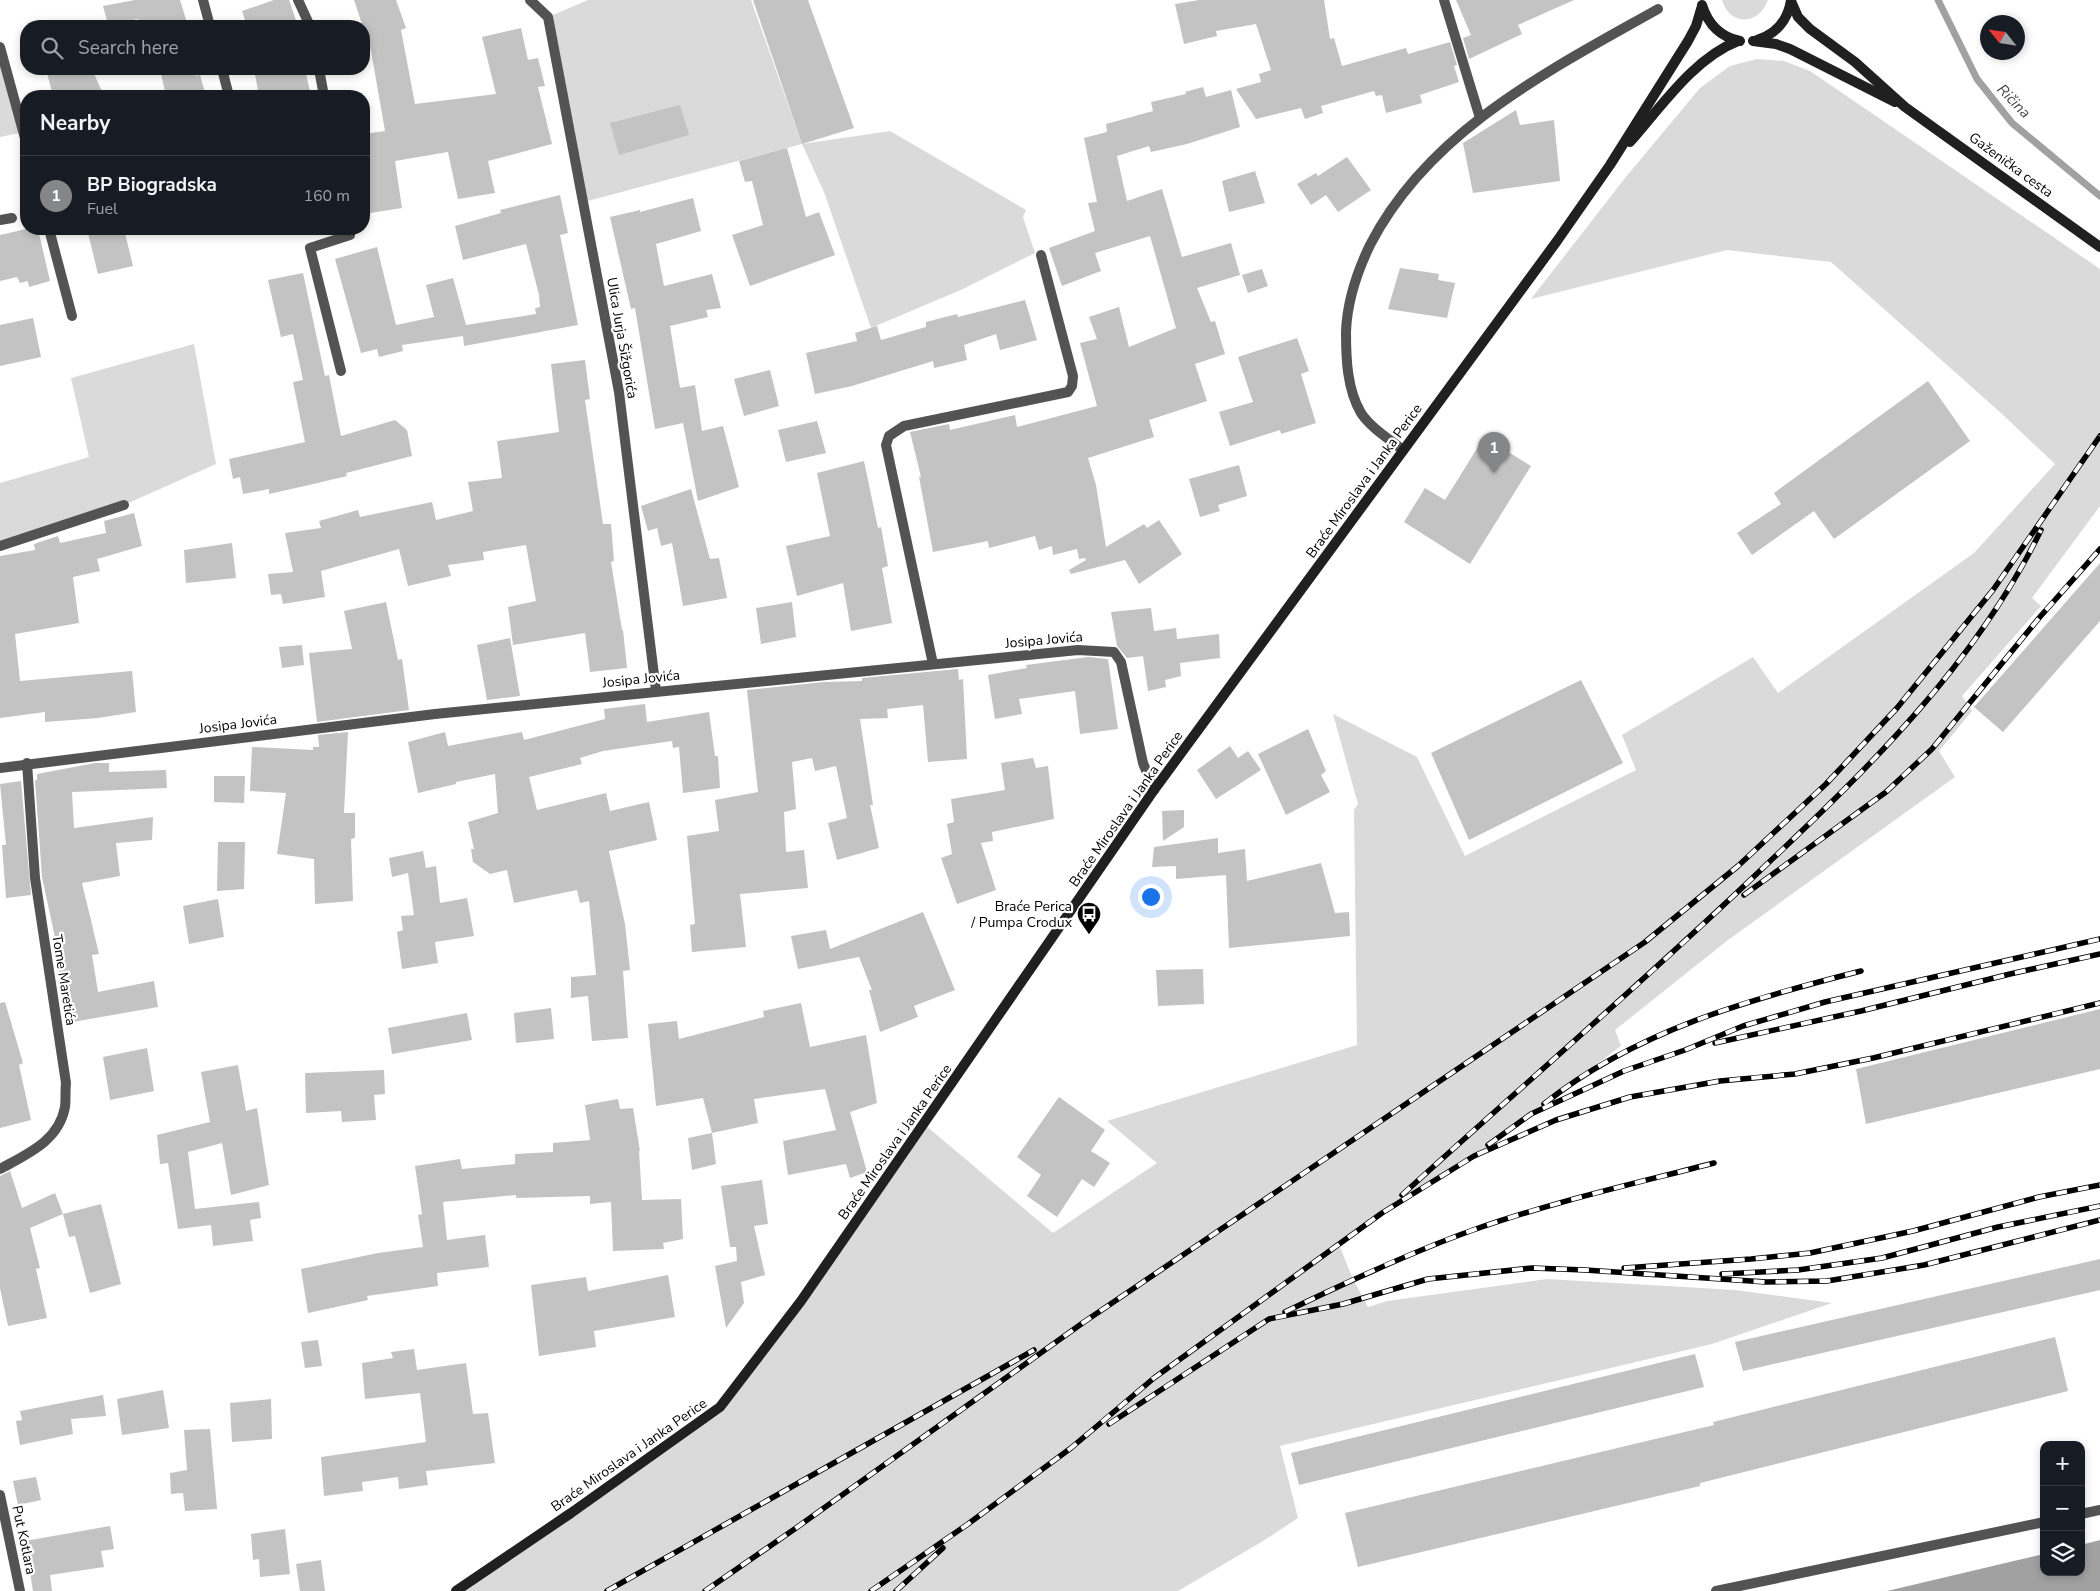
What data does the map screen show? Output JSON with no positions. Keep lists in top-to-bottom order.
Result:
{
  "streets": {
    "main road": ["Gaženička cesta", "Braće Miroslava i Janka Perice"],
    "street": [
      "Ulica Jurja Šižgorića",
      "Josipa Jovića",
      "Tome Maretića",
      "Put Kotlara"
    ]
  },
  "crossings": [
    ["Gaženička cesta", "Braće Miroslava i Janka Perice"],
    ["Ulica Jurja Šižgorića", "Josipa Jovića"],
    ["Braće Miroslava i Janka Perice", "Josipa Jovića"],
    ["Josipa Jovića", "Tome Maretića"]
  ],
  "water": ["Ričina"],
  "places": {
    "bus stop": ["Braće Perica / Pumpa Crodux"]
  },
  "north": "top left",
  "page": {
    "search": "Search here",
    "heading": "Nearby",
    "list": [
      {
        "mark": "1",
        "name": "BP Biogradska",
        "note": "Fuel",
        "value": "160 m"
      }
    ],
    "pins": "1",
    "map_buttons": ["+", "−"]
  }
}
